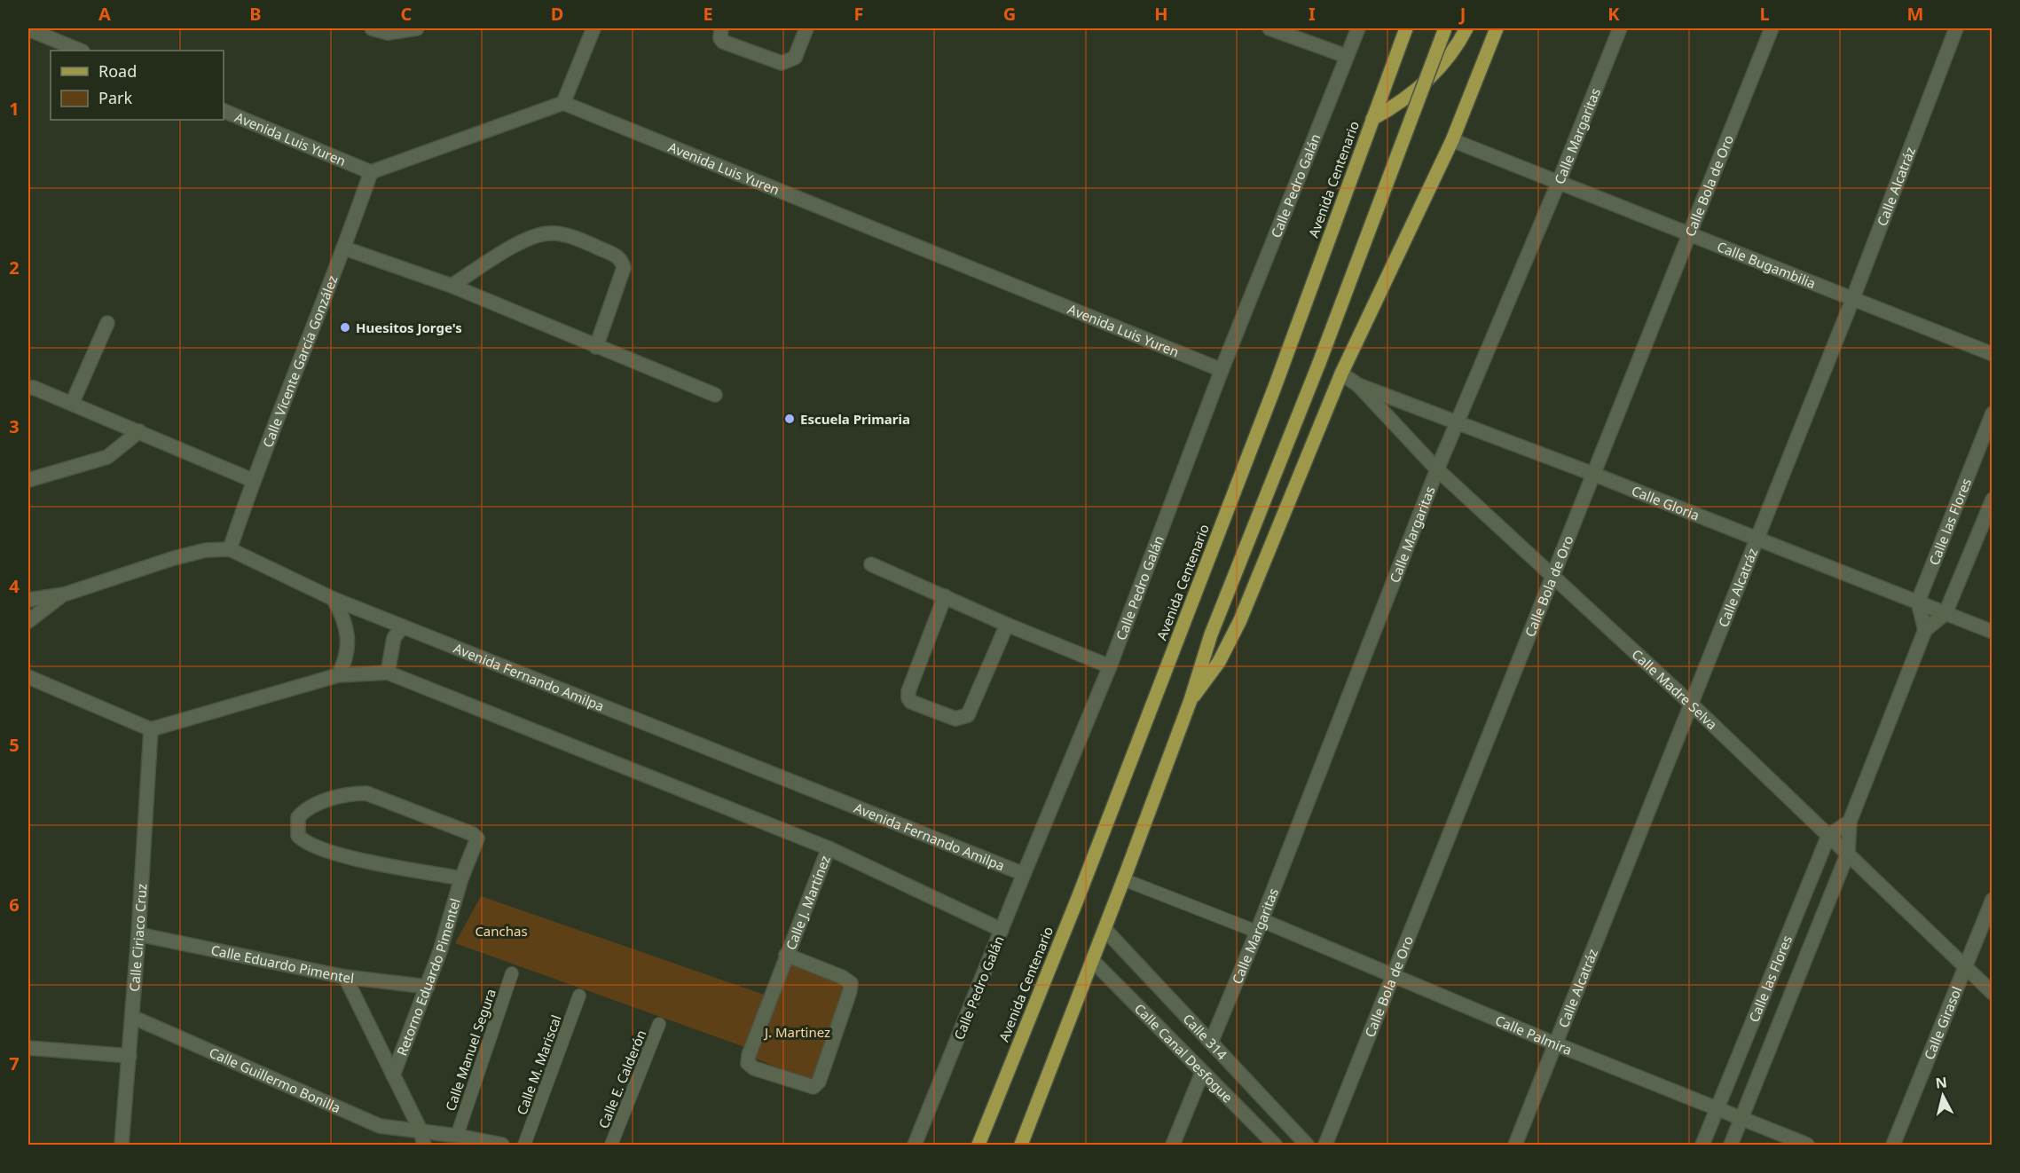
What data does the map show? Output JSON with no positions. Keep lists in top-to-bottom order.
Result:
{
  "streets": {
    "main road": ["Avenida Centenario"],
    "street": [
      "Calle Margaritas",
      "Avenida Luis Yuren",
      "Calle Pedro Galán",
      "Calle Bola de Oro",
      "Calle Alcatráz",
      "Calle Bugambilia",
      "Calle Vicente García González",
      "Calle Gloria",
      "Calle las Flores",
      "Avenida Fernando Amilpa",
      "Calle Madre Selva",
      "Calle J. Martínez",
      "Calle Ciriaco Cruz",
      "Calle Eduardo Pimentel",
      "Retorno Eduardo Pimentel",
      "Calle Girasol",
      "Calle Palmira",
      "Calle 314",
      "Calle Manuel Segura",
      "Calle Canal Desfogue",
      "Calle M. Mariscal",
      "Calle Guillermo Bonilla",
      "Calle E. Calderón"
    ]
  },
  "crossings": [
    ["Calle Margaritas", "Calle Bugambilia"],
    ["Calle Margaritas", "Calle Gloria"],
    ["Calle Margaritas", "Calle Madre Selva"],
    ["Calle Margaritas", "Calle Palmira"],
    ["Calle Margaritas", "Calle 314"],
    ["Avenida Luis Yuren", "Calle Pedro Galán"],
    ["Avenida Luis Yuren", "Calle Vicente García González"],
    ["Calle Pedro Galán", "Avenida Fernando Amilpa"],
    ["Calle Bola de Oro", "Calle Bugambilia"],
    ["Calle Bola de Oro", "Calle Gloria"],
    ["Calle Bola de Oro", "Calle Madre Selva"],
    ["Calle Bola de Oro", "Calle Palmira"],
    ["Calle Alcatráz", "Calle Bugambilia"],
    ["Calle Alcatráz", "Calle Gloria"],
    ["Calle Alcatráz", "Calle Madre Selva"],
    ["Calle Alcatráz", "Calle Palmira"],
    ["Calle Vicente García González", "Avenida Fernando Amilpa"],
    ["Calle Gloria", "Calle las Flores"],
    ["Calle Gloria", "Calle Madre Selva"],
    ["Calle las Flores", "Calle Madre Selva"],
    ["Calle las Flores", "Calle Palmira"],
    ["Calle Madre Selva", "Calle Girasol"],
    ["Calle Ciriaco Cruz", "Calle Eduardo Pimentel"],
    ["Calle Ciriaco Cruz", "Calle Guillermo Bonilla"],
    ["Calle Eduardo Pimentel", "Retorno Eduardo Pimentel"],
    ["Calle Manuel Segura", "Calle Guillermo Bonilla"]
  ],
  "parks": ["Canchas", "J. Martinez"],
  "places": ["Huesitos Jorge's", "Escuela Primaria"],
  "legend": ["Road", "Park"],
  "north": "top",
  "grid": {
    "columns": [
      "A",
      "B",
      "C",
      "D",
      "E",
      "F",
      "G",
      "H",
      "I",
      "J",
      "K",
      "L",
      "M"
    ],
    "rows": [
      "1",
      "2",
      "3",
      "4",
      "5",
      "6",
      "7"
    ]
  }
}
